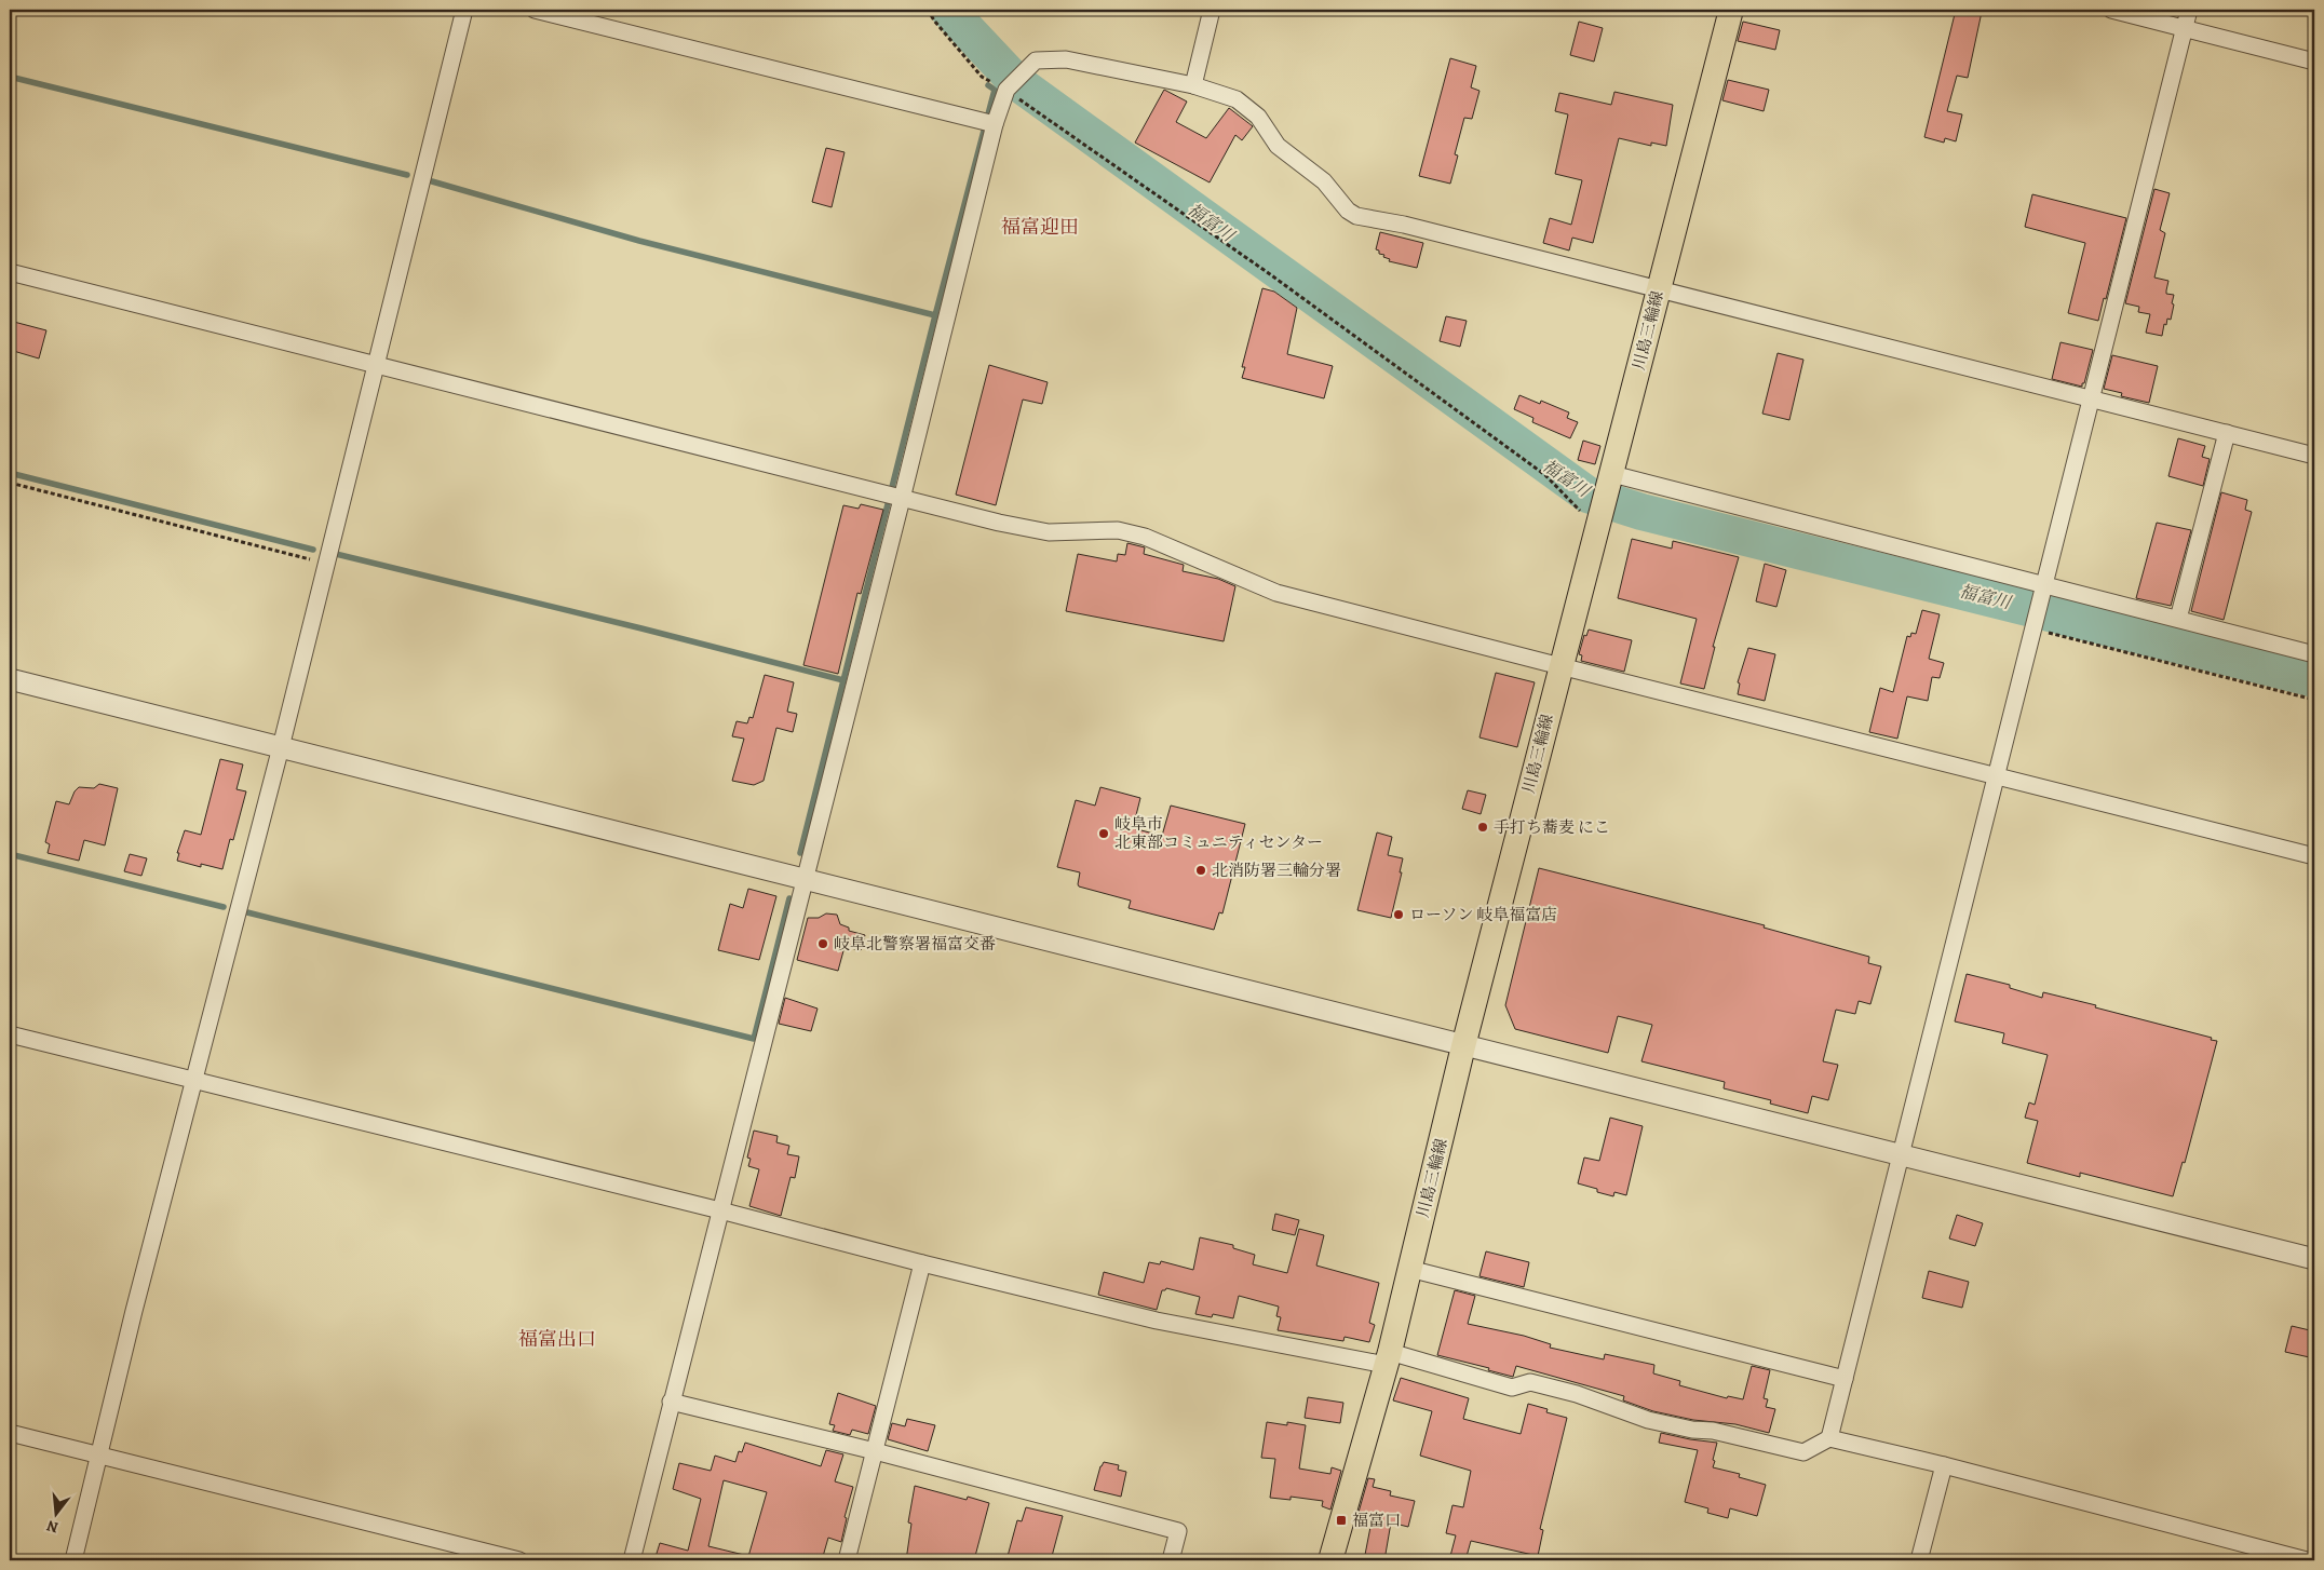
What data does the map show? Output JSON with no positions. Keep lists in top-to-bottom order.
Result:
{
  "streets": {
    "main road": ["川島三輪線"]
  },
  "districts": ["福富迎田", "福富出口"],
  "water": ["福富川"],
  "places": {
    "other": [
      "手打ち蕎麦 にこ",
      "岐阜市 北東部コミュニティセンター",
      "北消防署三輪分署",
      "ローソン 岐阜福富店",
      "岐阜北警察署福富交番"
    ],
    "transit": ["福富口"]
  },
  "north": "bottom"
}
